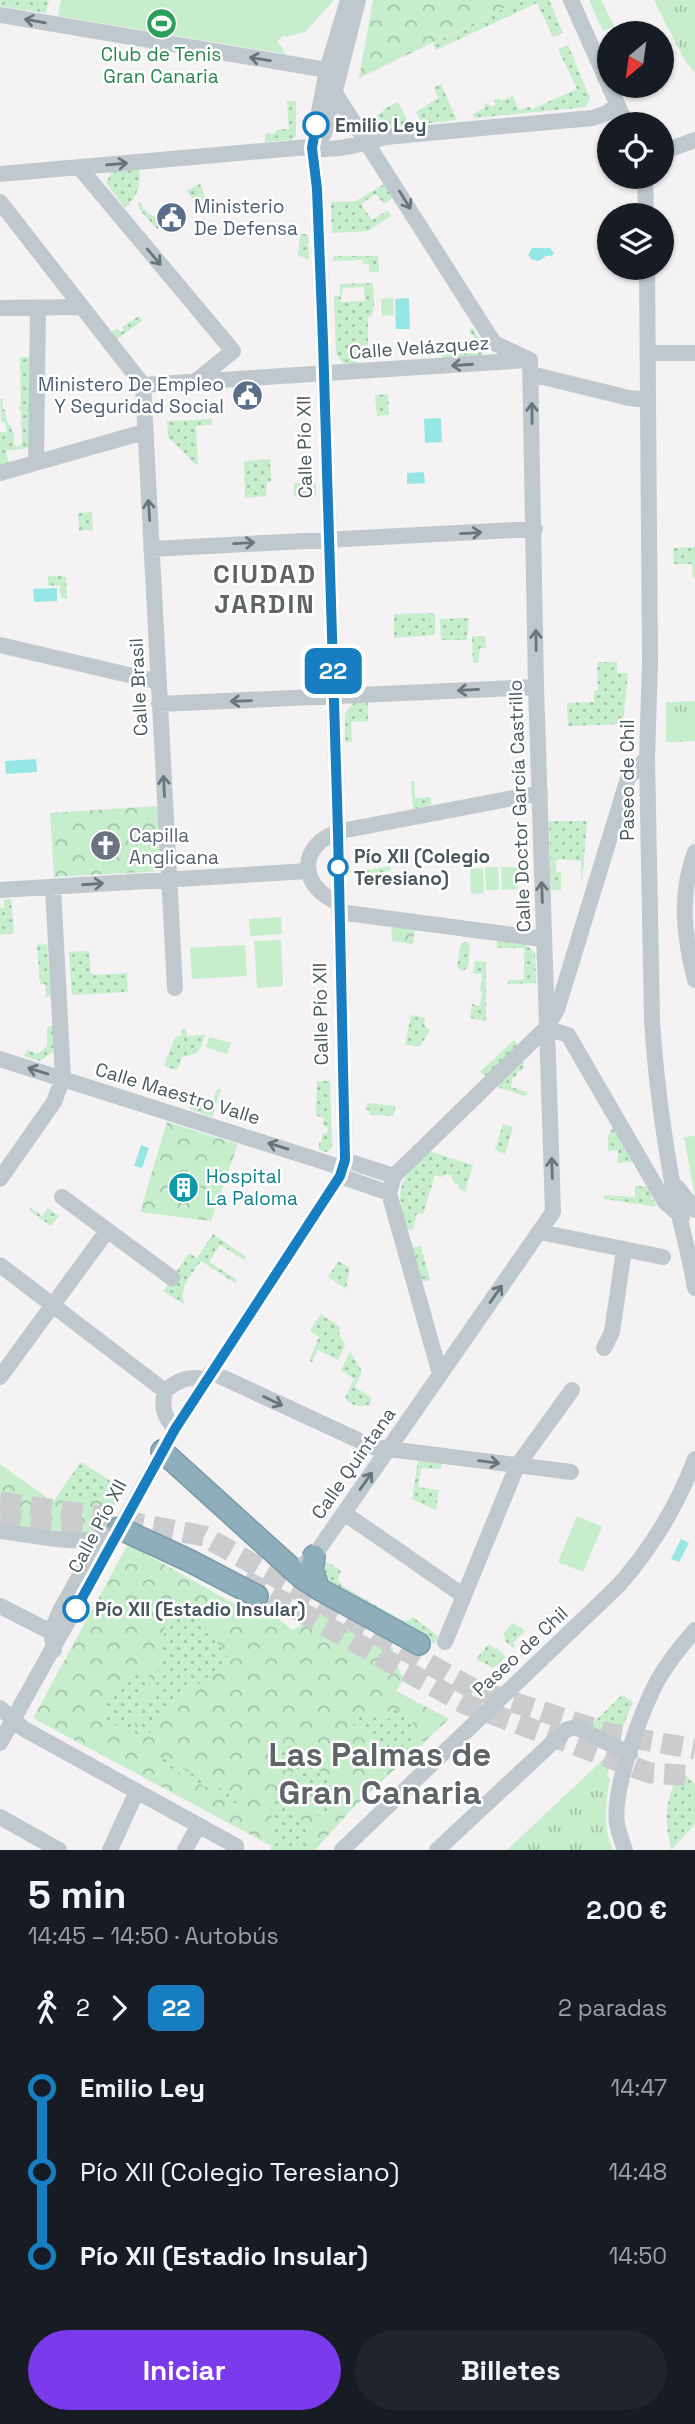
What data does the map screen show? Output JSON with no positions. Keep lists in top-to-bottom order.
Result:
{
  "streets": {
    "street": [
      "Calle Velázquez",
      "Calle Pío XII",
      "Calle Brasil",
      "Paseo de Chil",
      "Calle Doctor García Castrillo",
      "Calle Maestro Valle",
      "Calle Quintana"
    ]
  },
  "crossings": [
    ["Calle Velázquez", "Calle Pío XII"],
    ["Calle Velázquez", "Calle Brasil"],
    ["Calle Velázquez", "Paseo de Chil"],
    ["Calle Velázquez", "Calle Doctor García Castrillo"],
    ["Calle Pío XII", "Calle Maestro Valle"],
    ["Calle Doctor García Castrillo", "Calle Quintana"]
  ],
  "one_way": ["Calle Velázquez", "Calle Brasil", "Calle Maestro Valle"],
  "districts": ["CIUDAD JARDIN", "Las Palmas de Gran Canaria"],
  "places": {
    "sports": ["Club de Tenis Gran Canaria"],
    "other": ["Emilio Ley", "Pío XII (Colegio Teresiano)", "Pío XII (Estadio Insular)"],
    "public building": ["Ministerio De Defensa", "Ministero De Empleo Y Seguridad Social"],
    "church": ["Capilla Anglicana"],
    "building": ["Hospital La Paloma"]
  },
  "lines": ["bus line 22"],
  "north": "bottom left",
  "page": {
    "on_map": "22",
    "heading": ["5 min", "14:45 – 14:50 · Autobús", "2.00 €"],
    "legs": ["2", "22", "2 paradas"],
    "list": [
      {
        "name": "Emilio Ley",
        "value": "14:47"
      },
      {
        "name": "Pío XII (Colegio Teresiano)",
        "value": "14:48"
      },
      {
        "name": "Pío XII (Estadio Insular)",
        "value": "14:50"
      }
    ],
    "buttons": ["Iniciar", "Billetes"]
  }
}
